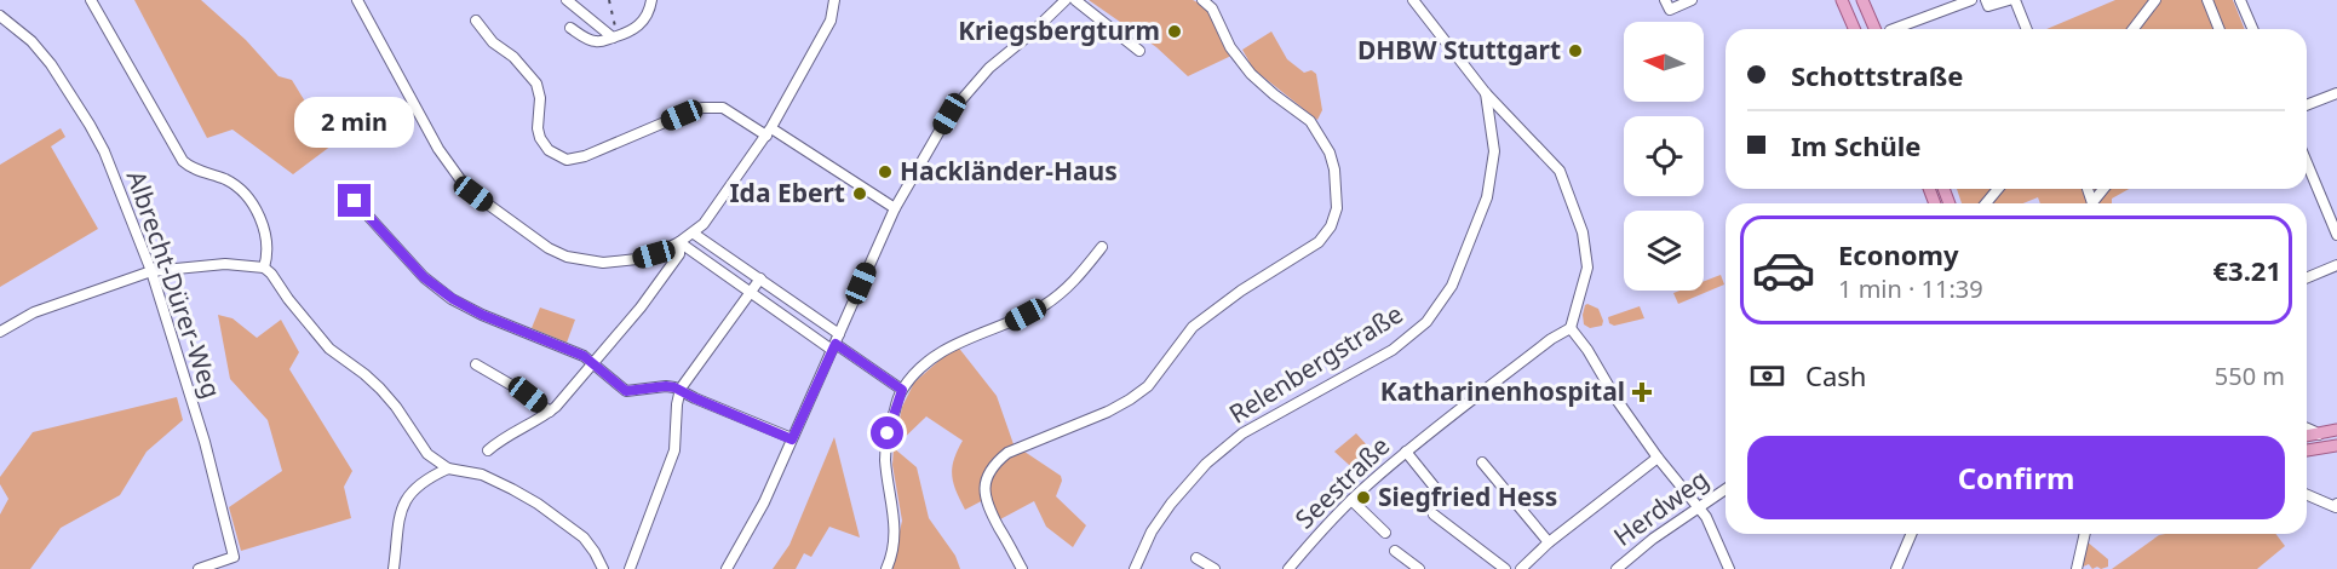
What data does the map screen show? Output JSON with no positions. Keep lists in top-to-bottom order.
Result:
{
  "streets": {
    "street": [
      "Albrecht-Dürer-Weg",
      "Relenbergstraße",
      "Seestraße",
      "Herdweg"
    ]
  },
  "places": {
    "other": [
      "Kriegsbergturm",
      "DHBW Stuttgart",
      "Hackländer-Haus",
      "Ida Ebert",
      "Siegfried Hess"
    ],
    "health": ["Katharinenhospital"]
  },
  "north": "left",
  "page": {
    "banner": ["Schottstraße", "Im Schüle"],
    "bubble": "2 min",
    "list": [
      {
        "name": "Economy",
        "note": "1 min · 11:39",
        "value": "€3.21"
      }
    ],
    "pay": ["Cash", "550 m"],
    "buttons": "Confirm"
  }
}
